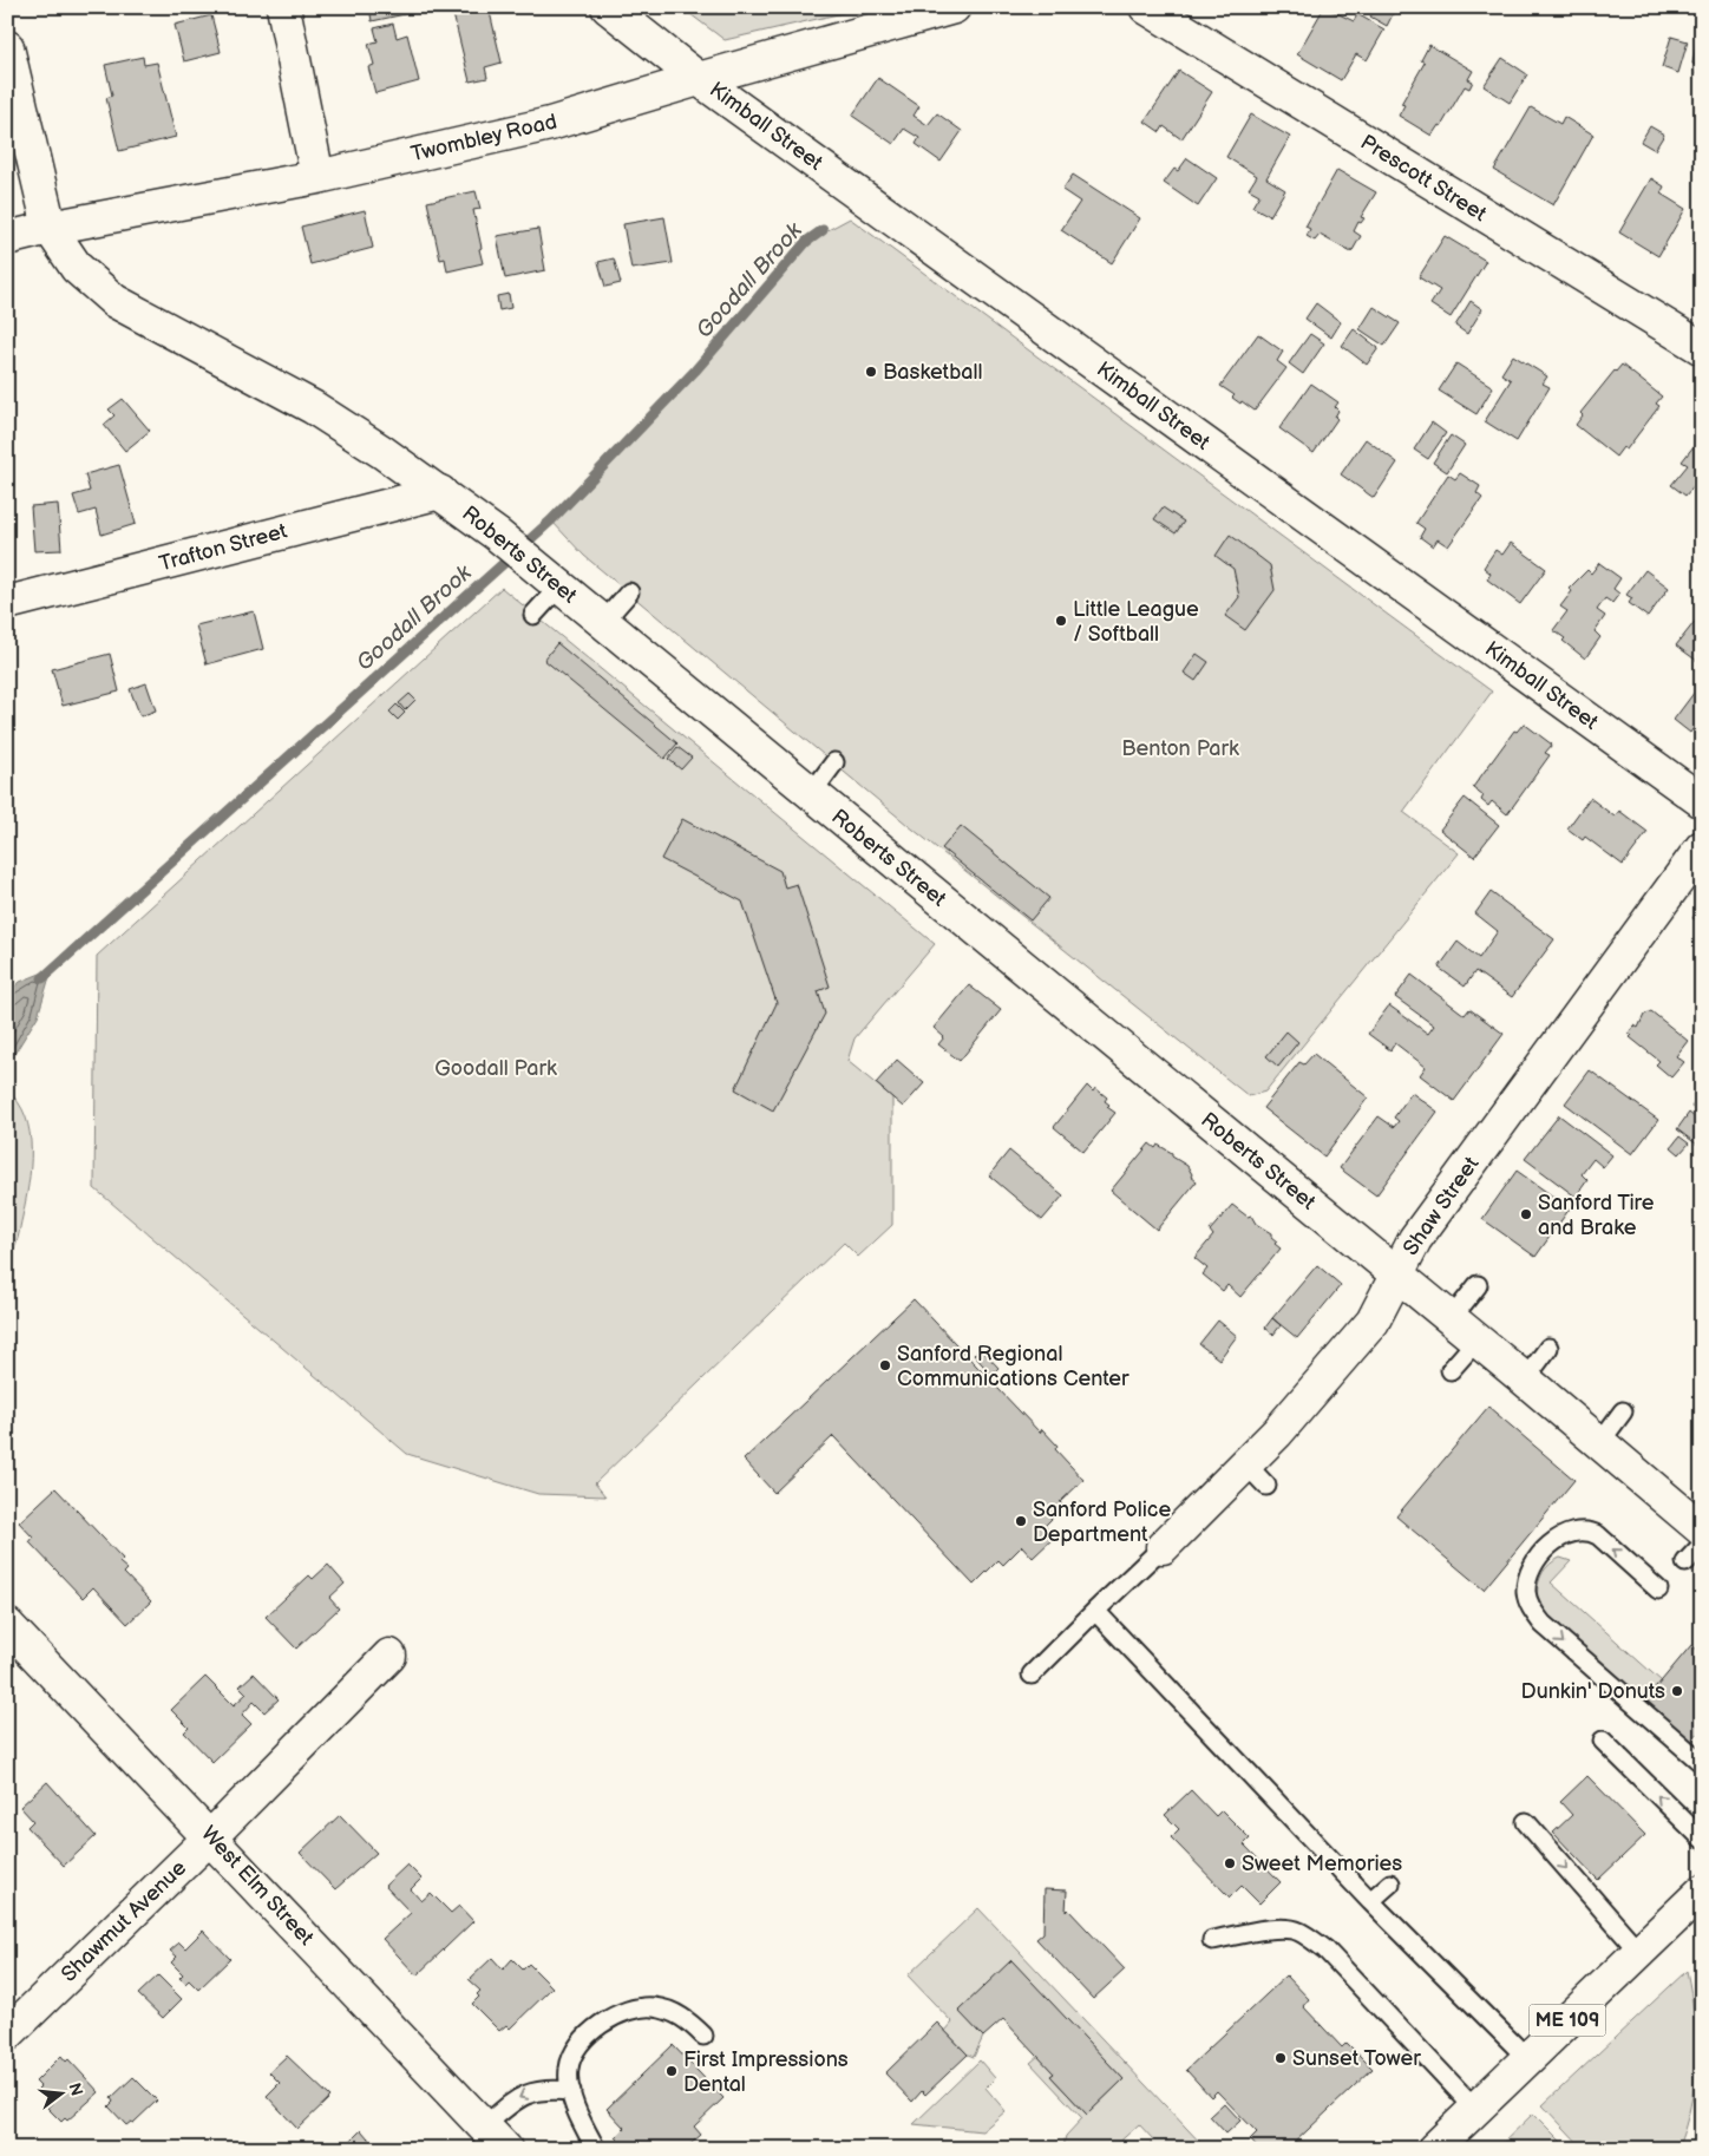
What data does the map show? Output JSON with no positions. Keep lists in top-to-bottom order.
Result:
{
  "streets": {
    "main road": [
      "Kimball Street",
      "Twombley Road",
      "Prescott Street",
      "Trafton Street",
      "Roberts Street",
      "Shaw Street",
      "West Elm Street",
      "Shawmut Avenue",
      "ME 109"
    ]
  },
  "crossings": [
    ["Kimball Street", "Twombley Road"],
    ["Twombley Road", "Roberts Street"],
    ["Trafton Street", "Roberts Street"],
    ["Roberts Street", "Shaw Street"],
    ["West Elm Street", "Shawmut Avenue"]
  ],
  "water": ["Goodall Brook"],
  "parks": ["Benton Park", "Goodall Park"],
  "places": [
    "Basketball",
    "Little League / Softball",
    "Sanford Tire and Brake",
    "Sanford Regional Communications Center",
    "Sanford Police Department",
    "Dunkin' Donuts",
    "Sweet Memories",
    "Sunset Tower",
    "First Impressions Dental"
  ],
  "north": "right"
}
